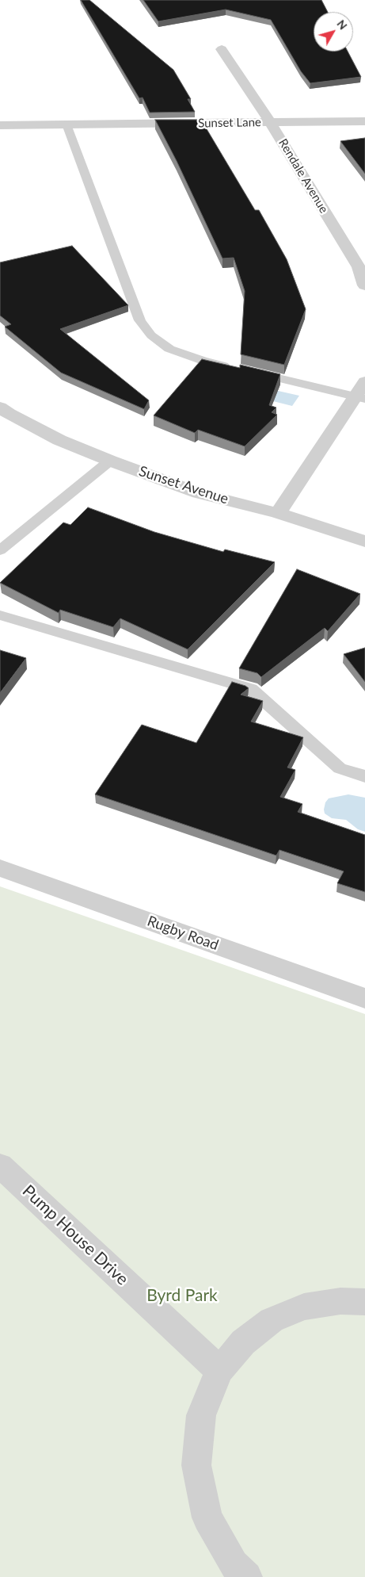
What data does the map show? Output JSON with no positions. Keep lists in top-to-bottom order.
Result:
{
  "streets": {
    "street": [
      "Sunset Lane",
      "Rendale Avenue",
      "Sunset Avenue",
      "Rugby Road",
      "Pump House Drive"
    ]
  },
  "crossings": [
    ["Sunset Lane", "Rendale Avenue"]
  ],
  "parks": ["Byrd Park"],
  "north": "top right"
}
